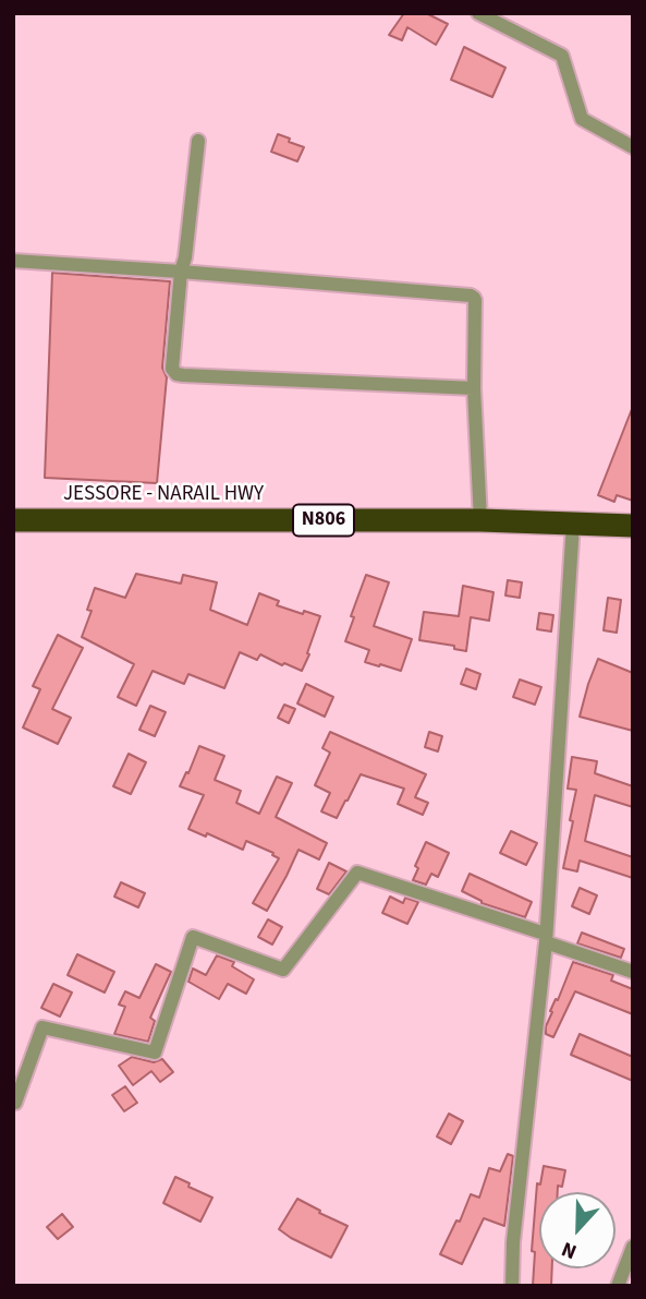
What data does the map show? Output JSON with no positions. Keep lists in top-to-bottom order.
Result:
{
  "streets": {
    "highway": ["JESSORE - NARAIL HWY", "N806"]
  },
  "north": "bottom"
}
